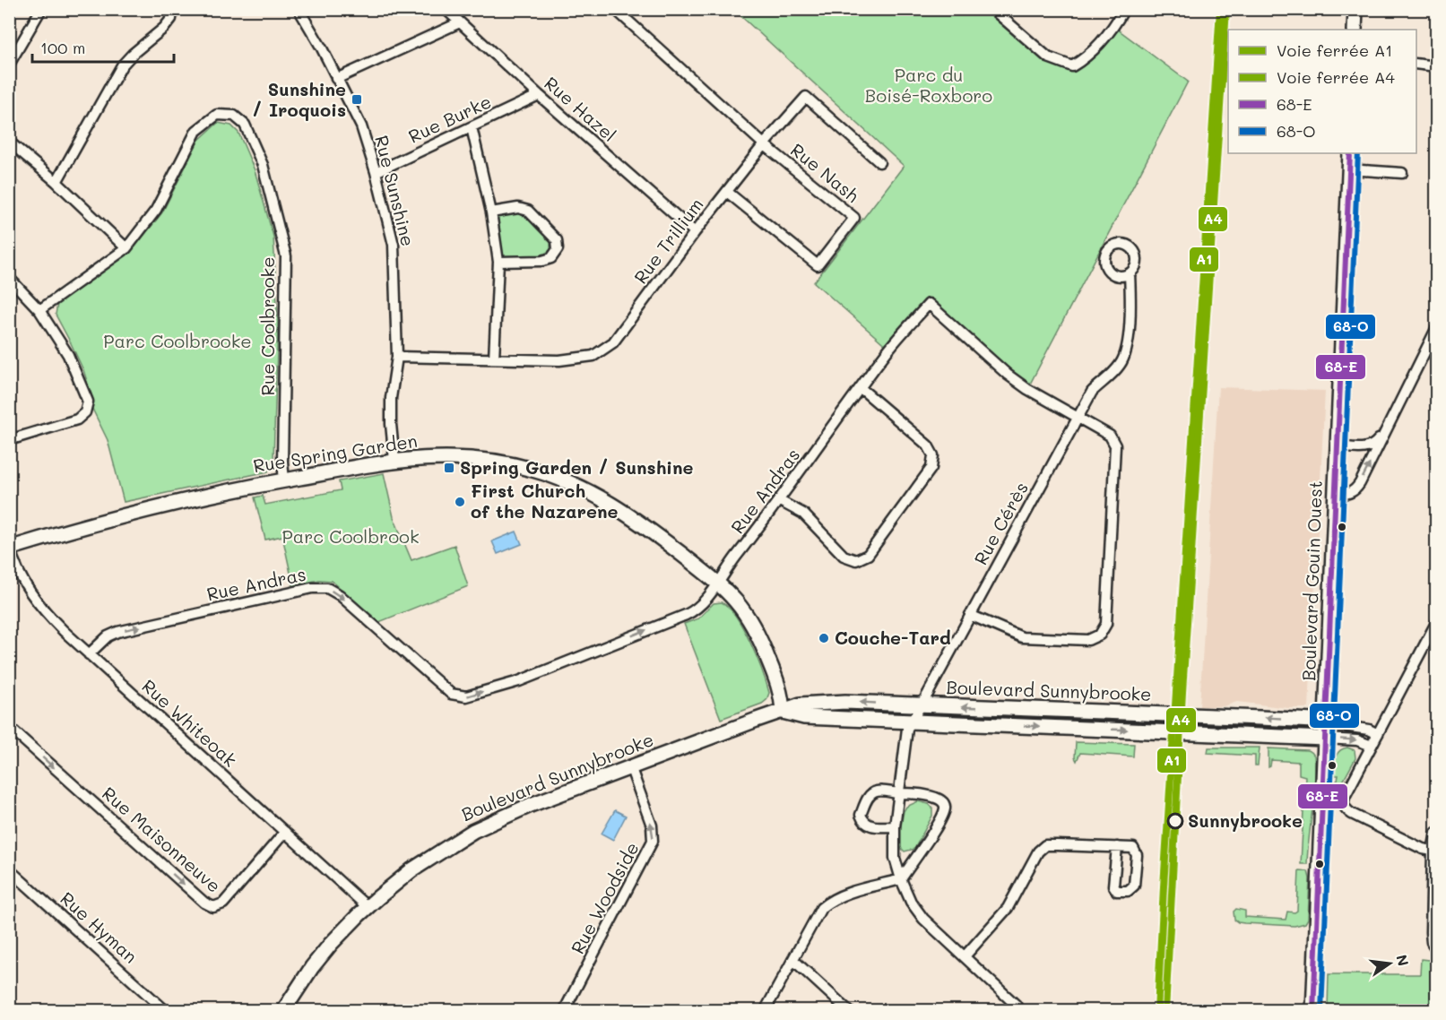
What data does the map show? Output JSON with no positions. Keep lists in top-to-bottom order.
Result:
{
  "streets": {
    "street": [
      "Rue Hazel",
      "Rue Burke",
      "Rue Nash",
      "Rue Sunshine",
      "Rue Trillium",
      "Rue Coolbrooke",
      "Rue Spring Garden",
      "Rue Andras",
      "Rue Cérès",
      "Boulevard Gouin Ouest",
      "Boulevard Sunnybrooke",
      "Rue Whiteoak",
      "Rue Maisonneuve",
      "Rue Woodside",
      "Rue Hyman"
    ]
  },
  "crossings": [
    ["Rue Hazel", "Rue Burke"],
    ["Rue Hazel", "Rue Trillium"],
    ["Rue Burke", "Rue Sunshine"],
    ["Rue Nash", "Rue Trillium"],
    ["Rue Sunshine", "Rue Trillium"],
    ["Rue Sunshine", "Rue Spring Garden"],
    ["Rue Coolbrooke", "Rue Spring Garden"],
    ["Rue Spring Garden", "Rue Andras"],
    ["Rue Spring Garden", "Boulevard Sunnybrooke"],
    ["Rue Spring Garden", "Rue Whiteoak"],
    ["Rue Andras", "Rue Cérès"],
    ["Rue Andras", "Rue Whiteoak"],
    ["Rue Cérès", "Boulevard Sunnybrooke"],
    ["Boulevard Gouin Ouest", "Boulevard Sunnybrooke"],
    ["Boulevard Sunnybrooke", "Rue Whiteoak"],
    ["Boulevard Sunnybrooke", "Rue Woodside"],
    ["Rue Whiteoak", "Rue Maisonneuve"]
  ],
  "one_way": ["Rue Andras", "Rue Woodside"],
  "parks": ["Parc du Boisé-Roxboro", "Parc Coolbrooke", "Parc Coolbrook"],
  "places": {
    "transit": ["Sunshine / Iroquois", "Spring Garden / Sunshine"],
    "other": ["First Church of the Nazarene", "Couche-Tard", "Sunnybrooke"]
  },
  "lines": [
    "rail line A1",
    "rail line A4",
    "transit line 68-E",
    "transit line 68-O"
  ],
  "legend": [
    "Voie ferrée A1",
    "Voie ferrée A4",
    "68-E",
    "68-O"
  ],
  "scale_bar": "100 m",
  "north": "right"
}
